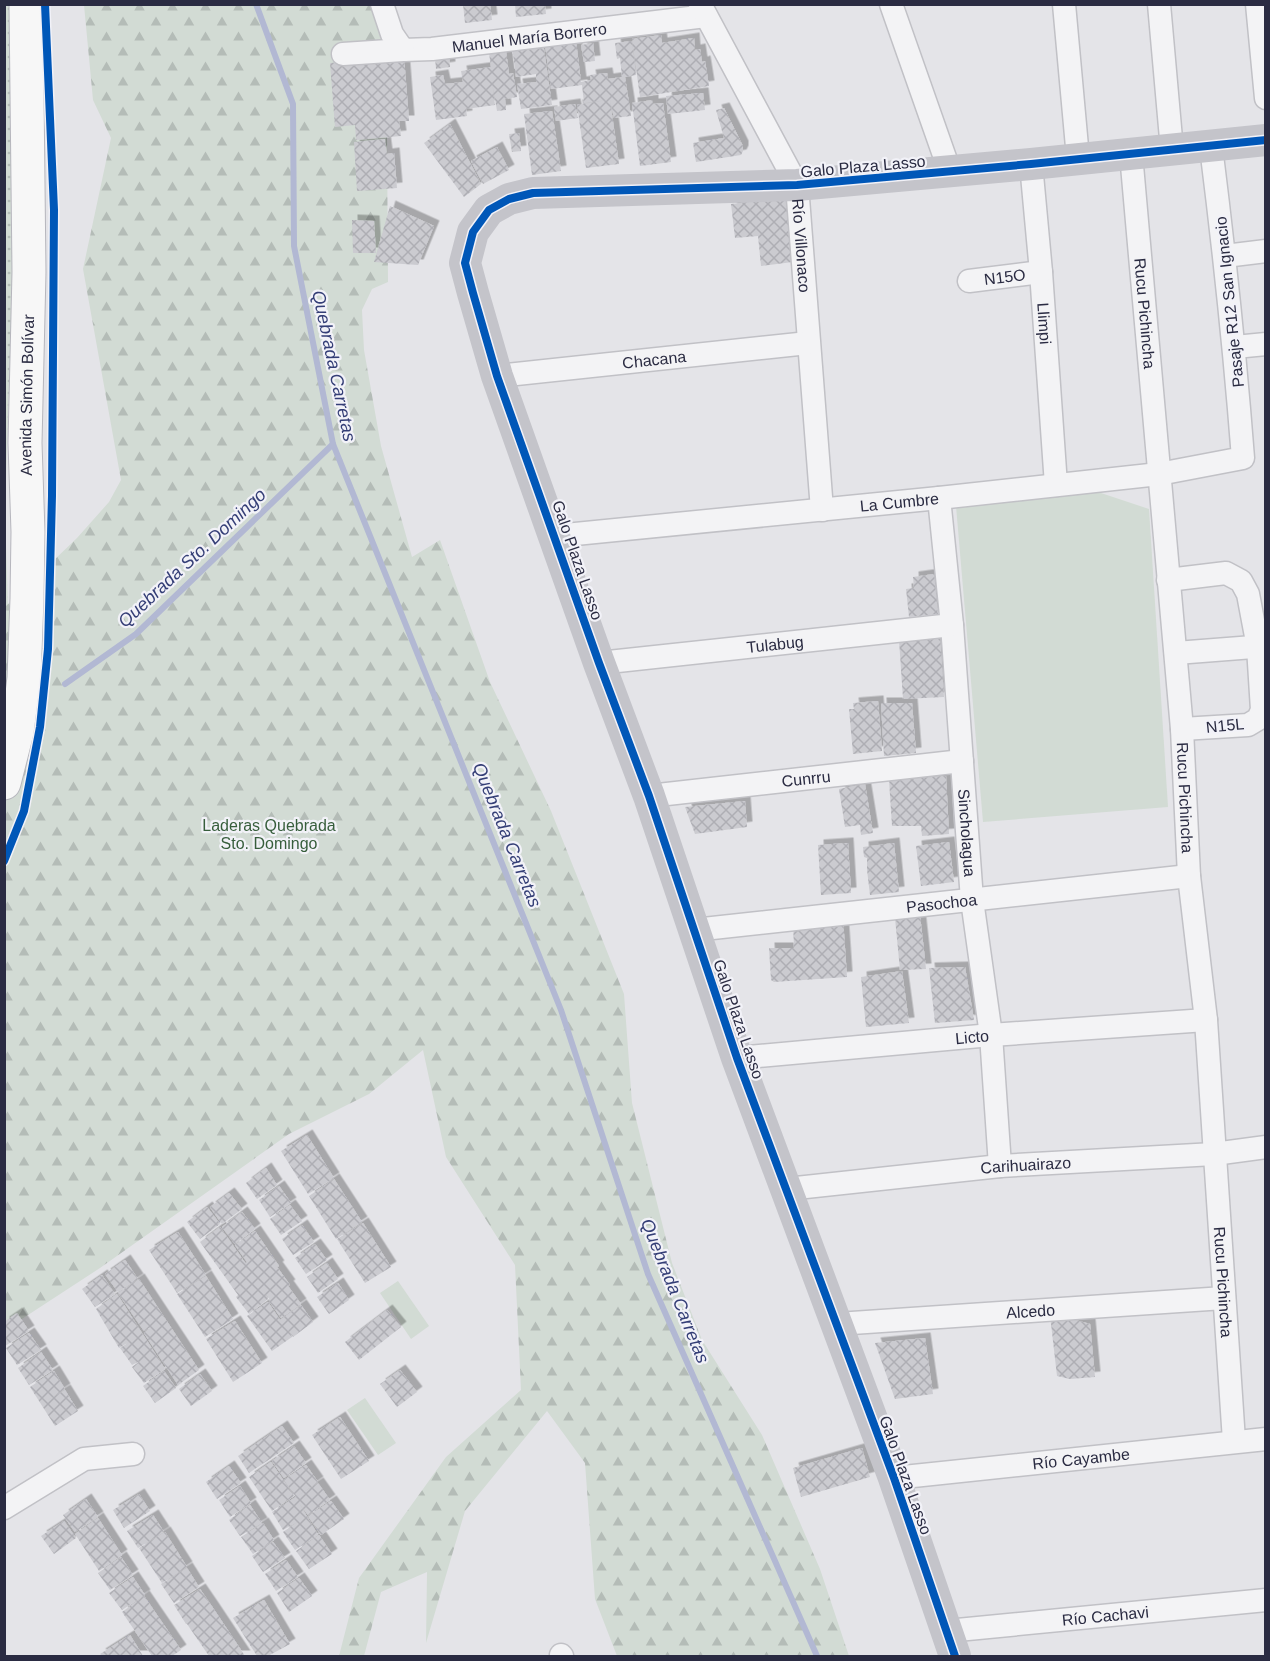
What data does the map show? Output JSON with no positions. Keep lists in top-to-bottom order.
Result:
{
  "streets": {
    "highway": ["Avenida Simón Bolívar"],
    "street": [
      "Manuel María Borrero",
      "Galo Plaza Lasso",
      "Río Villonaco",
      "N15O",
      "Pasaje R12 San Ignacio",
      "Rucu Pichincha",
      "Llimpi",
      "Chacana",
      "La Cumbre",
      "Tulabug",
      "N15L",
      "Cunrru",
      "Sincholagua",
      "Pasochoa",
      "Licto",
      "Carihuairazo",
      "Alcedo",
      "Río Cayambe",
      "Río Cachavi"
    ]
  },
  "crossings": [
    ["Manuel María Borrero", "Río Villonaco"],
    ["Galo Plaza Lasso", "Río Villonaco"],
    ["Galo Plaza Lasso", "Pasaje R12 San Ignacio"],
    ["Galo Plaza Lasso", "Rucu Pichincha"],
    ["Galo Plaza Lasso", "Llimpi"],
    ["Galo Plaza Lasso", "Chacana"],
    ["Galo Plaza Lasso", "La Cumbre"],
    ["Galo Plaza Lasso", "Tulabug"],
    ["Galo Plaza Lasso", "Cunrru"],
    ["Galo Plaza Lasso", "Pasochoa"],
    ["Galo Plaza Lasso", "Licto"],
    ["Galo Plaza Lasso", "Carihuairazo"],
    ["Galo Plaza Lasso", "Alcedo"],
    ["Galo Plaza Lasso", "Río Cayambe"],
    ["Galo Plaza Lasso", "Río Cachavi"],
    ["Río Villonaco", "Chacana"],
    ["Río Villonaco", "La Cumbre"],
    ["N15O", "Llimpi"],
    ["Pasaje R12 San Ignacio", "La Cumbre"],
    ["Rucu Pichincha", "La Cumbre"],
    ["Rucu Pichincha", "N15L"],
    ["Rucu Pichincha", "Pasochoa"],
    ["Rucu Pichincha", "Licto"],
    ["Rucu Pichincha", "Carihuairazo"],
    ["Rucu Pichincha", "Alcedo"],
    ["Rucu Pichincha", "Río Cayambe"],
    ["Llimpi", "La Cumbre"],
    ["La Cumbre", "Sincholagua"],
    ["Tulabug", "Sincholagua"],
    ["Cunrru", "Sincholagua"],
    ["Sincholagua", "Pasochoa"],
    ["Sincholagua", "Licto"],
    ["Sincholagua", "Carihuairazo"]
  ],
  "water": ["Quebrada Carretas", "Quebrada Sto. Domingo"],
  "parks": ["Laderas Quebrada Sto. Domingo"]
}
